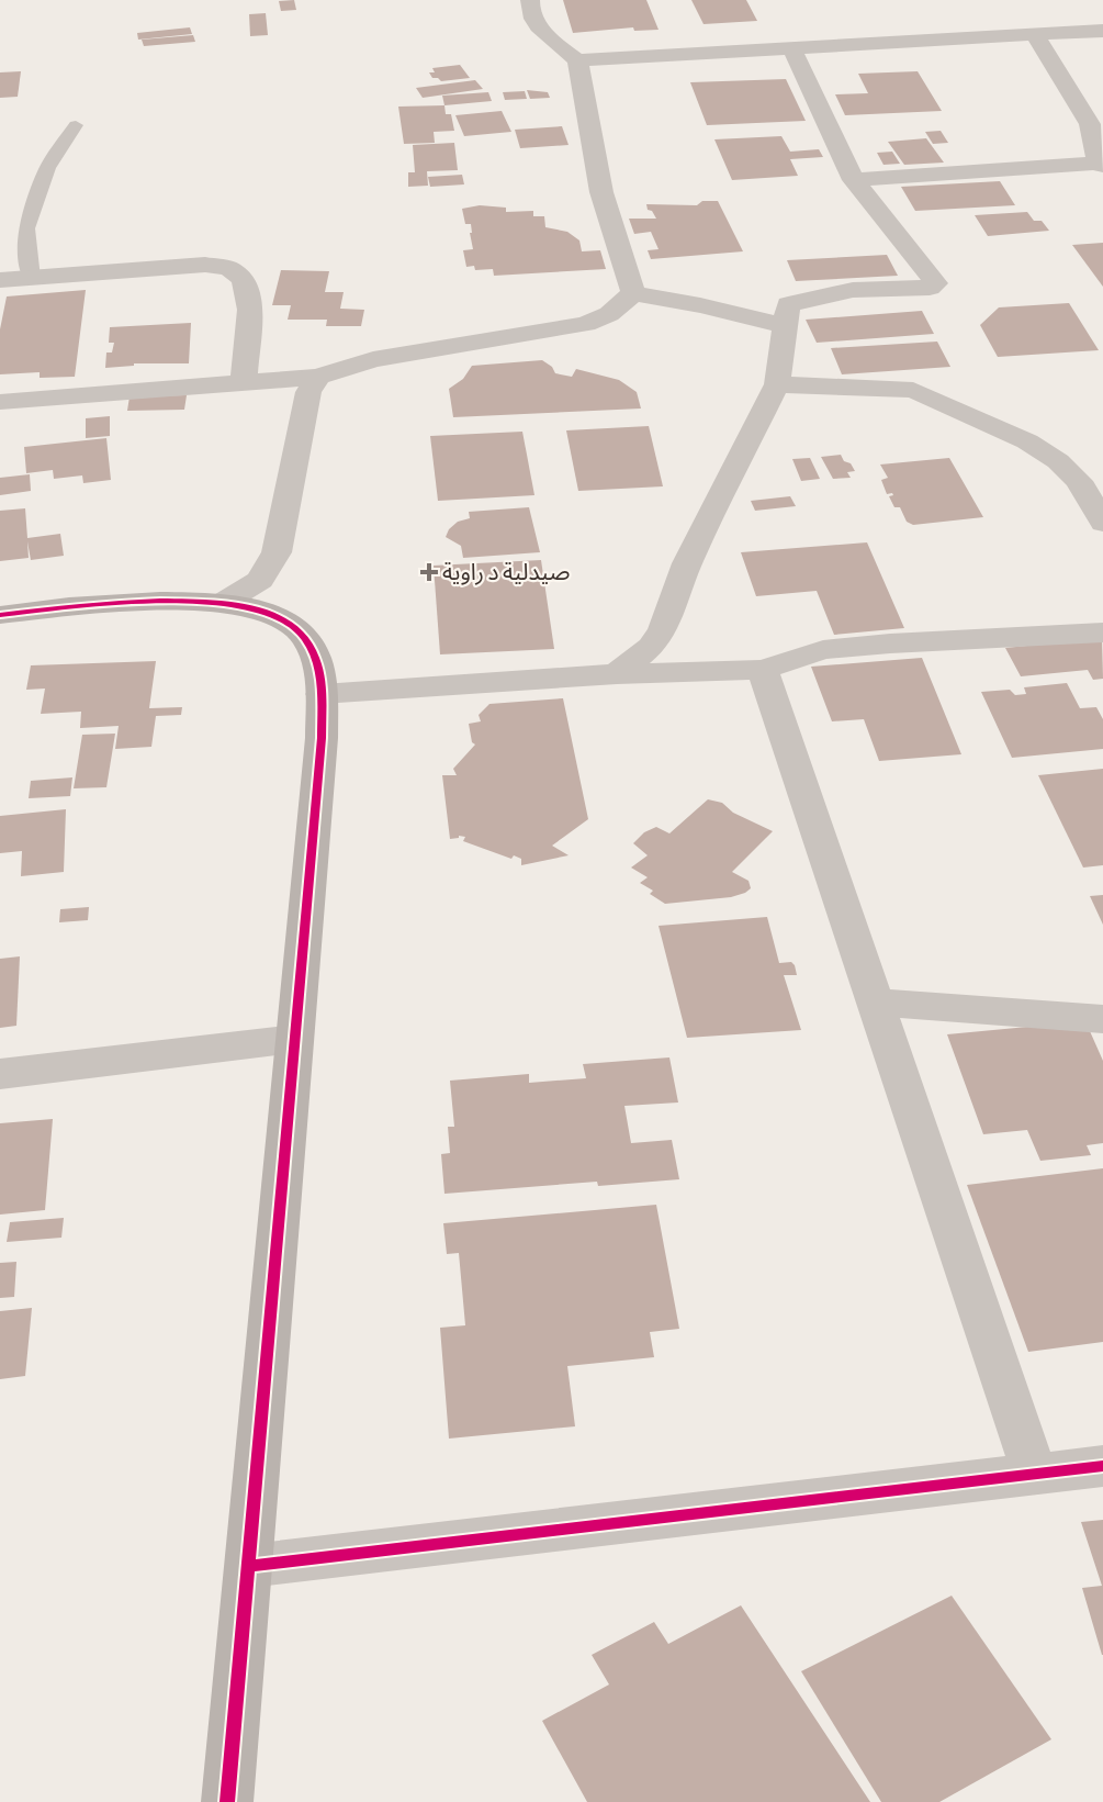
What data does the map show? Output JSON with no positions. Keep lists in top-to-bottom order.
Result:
{
  "places": {
    "health": ["صيدلية د راوية"]
  }
}
